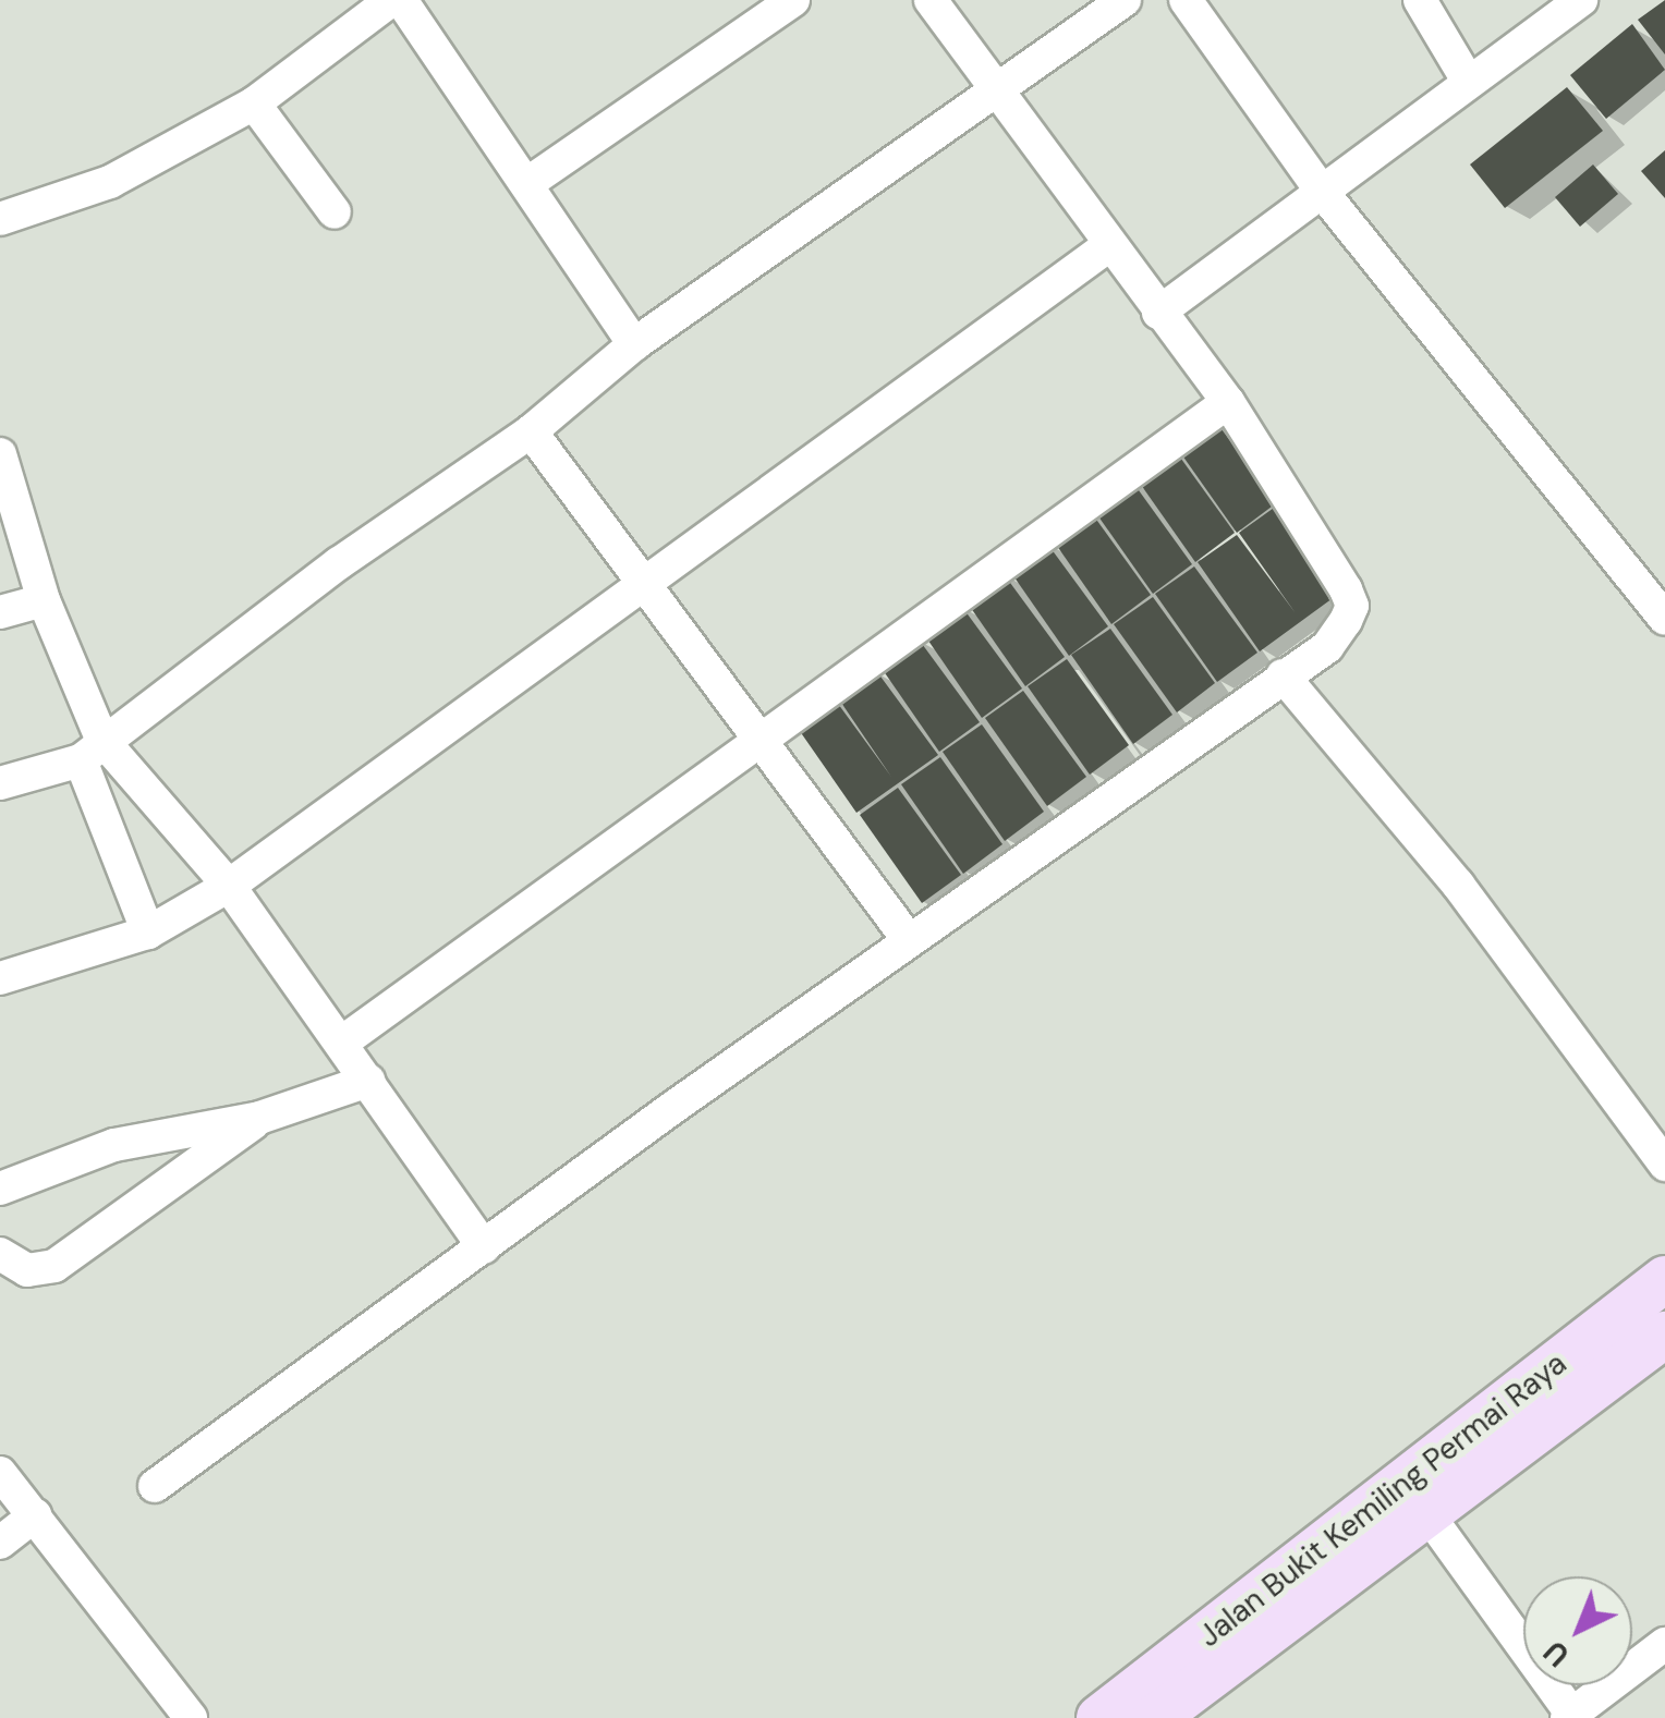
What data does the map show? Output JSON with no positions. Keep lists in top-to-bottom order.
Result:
{
  "streets": {
    "street": ["Jalan Bukit Kemiling Permai Raya"]
  },
  "north": "bottom left"
}
